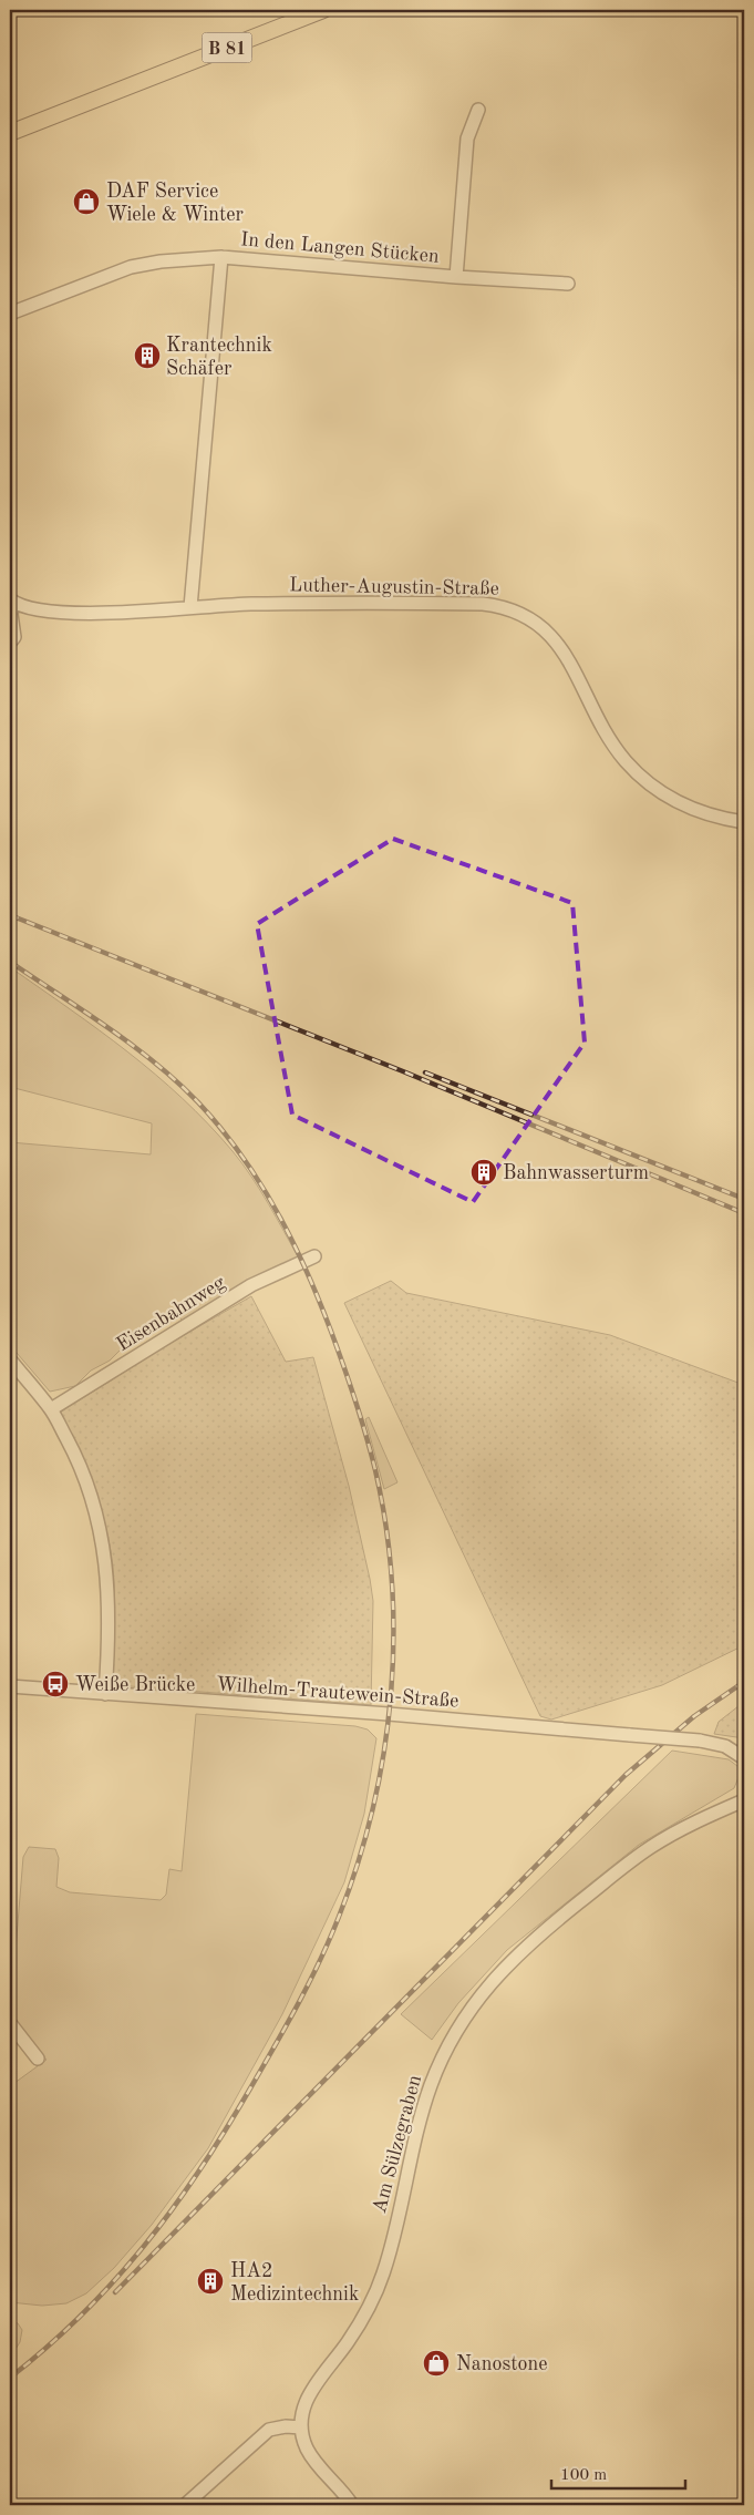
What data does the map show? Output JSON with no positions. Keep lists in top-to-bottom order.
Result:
{
  "streets": {
    "main road": ["B 81"],
    "street": [
      "In den Langen Stücken",
      "Luther-Augustin-Straße",
      "Eisenbahnweg",
      "Wilhelm-Trautewein-Straße",
      "Am Sülzegraben"
    ]
  },
  "crossings": [
    ["In den Langen Stücken", "Luther-Augustin-Straße"]
  ],
  "places": {
    "shop": ["DAF Service Wiele & Winter", "Nanostone"],
    "building": ["Krantechnik Schäfer", "Bahnwasserturm", "HA2 Medizintechnik"],
    "bus stop": ["Weiße Brücke"]
  },
  "scale_bar": "100 m"
}
